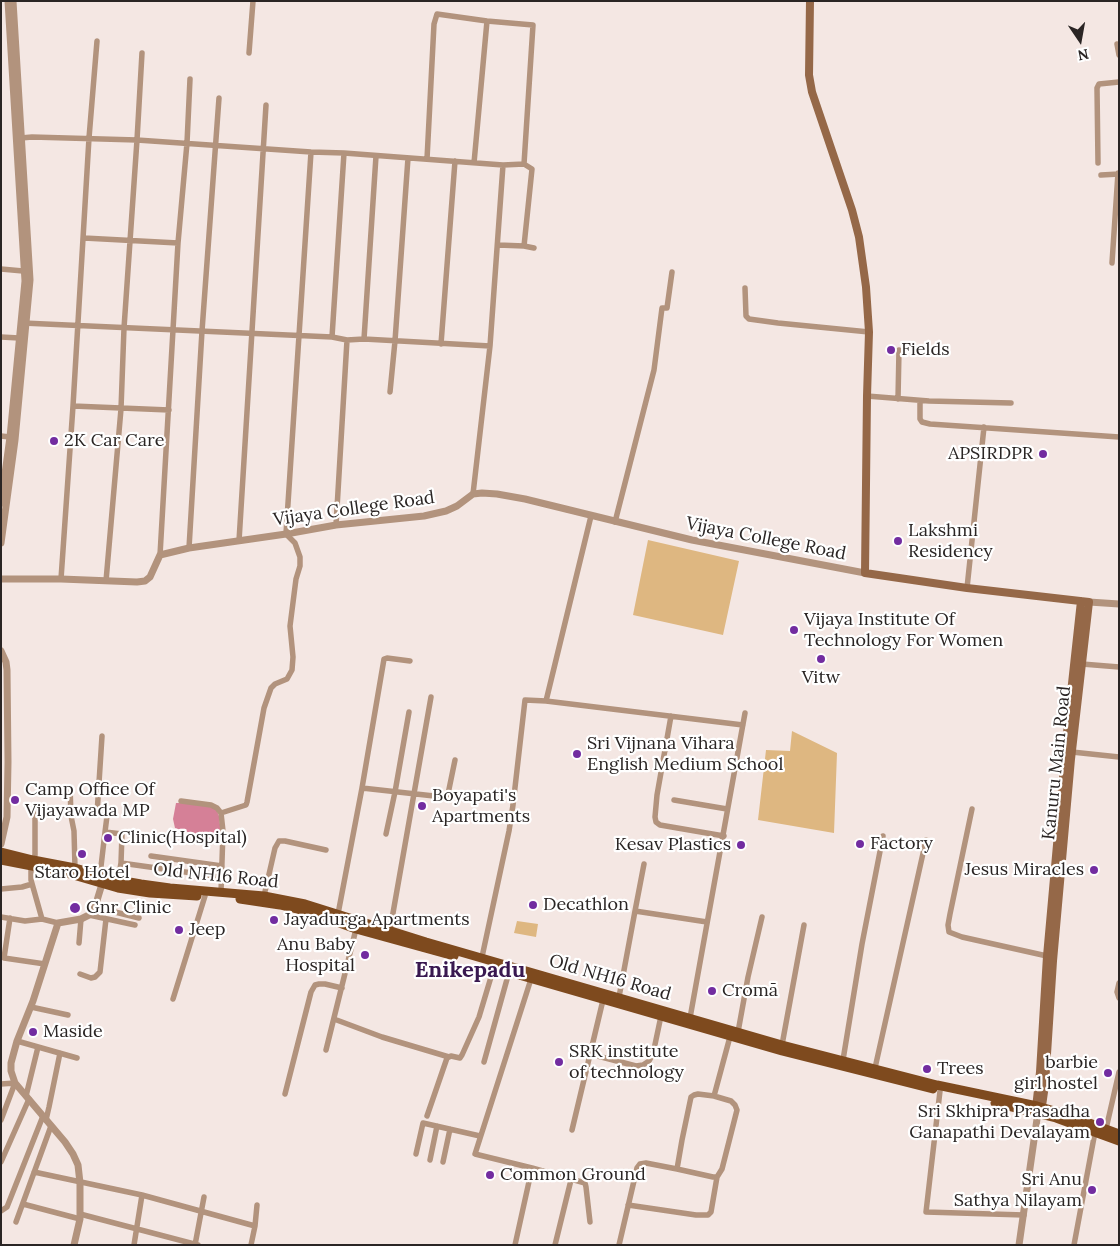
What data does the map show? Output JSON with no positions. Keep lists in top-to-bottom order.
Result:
{
  "streets": {
    "main road": ["Kanuru Main Road", "Old NH16 Road"],
    "street": ["Vijaya College Road"]
  },
  "crossings": [
    ["Kanuru Main Road", "Old NH16 Road"]
  ],
  "districts": ["Enikepadu"],
  "places": [
    "Fields",
    "2K Car Care",
    "APSIRDPR",
    "Lakshmi Residency",
    "Vijaya Institute Of Technology For Women",
    "Vitw",
    "Sri Vijnana Vihara English Medium School",
    "Camp Office Of Vijayawada MP",
    "Boyapati's Apartments",
    "Clinic(Hospital)",
    "Factory",
    "Kesav Plastics",
    "Staro Hotel",
    "Jesus Miracles",
    "Decathlon",
    "Gnr Clinic",
    "Jayadurga Apartments",
    "Jeep",
    "Anu Baby Hospital",
    "Cromā",
    "Maside",
    "SRK institute of technology",
    "Trees",
    "barbie girl hostel",
    "Sri Skhipra Prasadha Ganapathi Devalayam",
    "Common Ground",
    "Sri Anu Sathya Nilayam"
  ],
  "north": "bottom"
}
